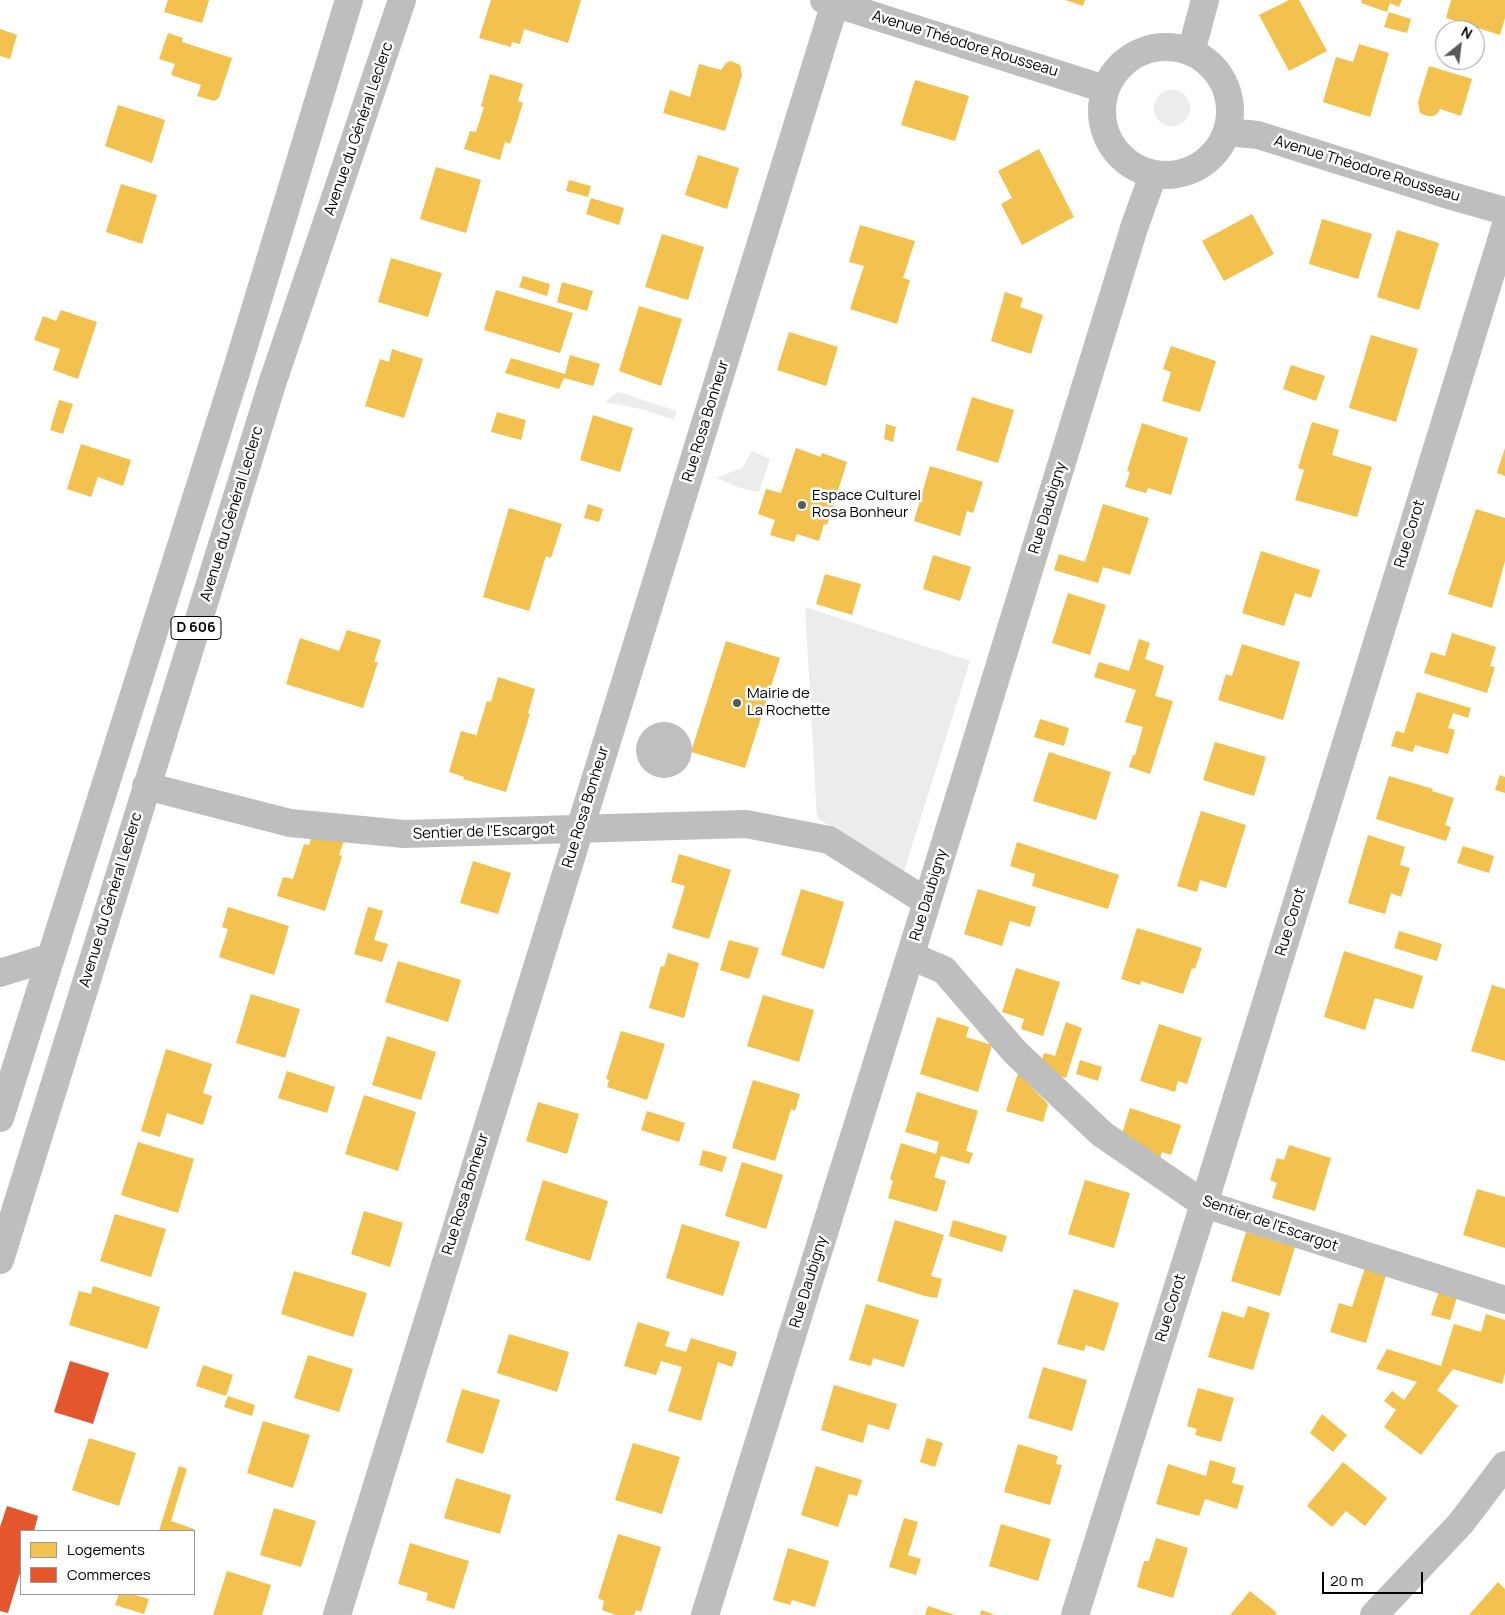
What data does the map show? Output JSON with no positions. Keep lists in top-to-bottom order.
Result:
{
  "streets": {
    "street": [
      "Avenue Théodore Rousseau",
      "Avenue du Général Leclerc",
      "Rue Rosa Bonheur",
      "Rue Daubigny",
      "Rue Corot",
      "D 606",
      "Sentier de l'Escargot"
    ]
  },
  "crossings": [
    ["Avenue Théodore Rousseau", "Rue Rosa Bonheur"],
    ["Avenue Théodore Rousseau", "Rue Daubigny"],
    ["Avenue du Général Leclerc", "Sentier de l'Escargot"],
    ["Rue Rosa Bonheur", "Sentier de l'Escargot"],
    ["Rue Daubigny", "Sentier de l'Escargot"],
    ["Rue Corot", "Sentier de l'Escargot"]
  ],
  "places": ["Espace Culturel Rosa Bonheur", "Mairie de La Rochette"],
  "legend": ["Logements", "Commerces"],
  "scale_bar": "20 m",
  "north": "top right"
}
